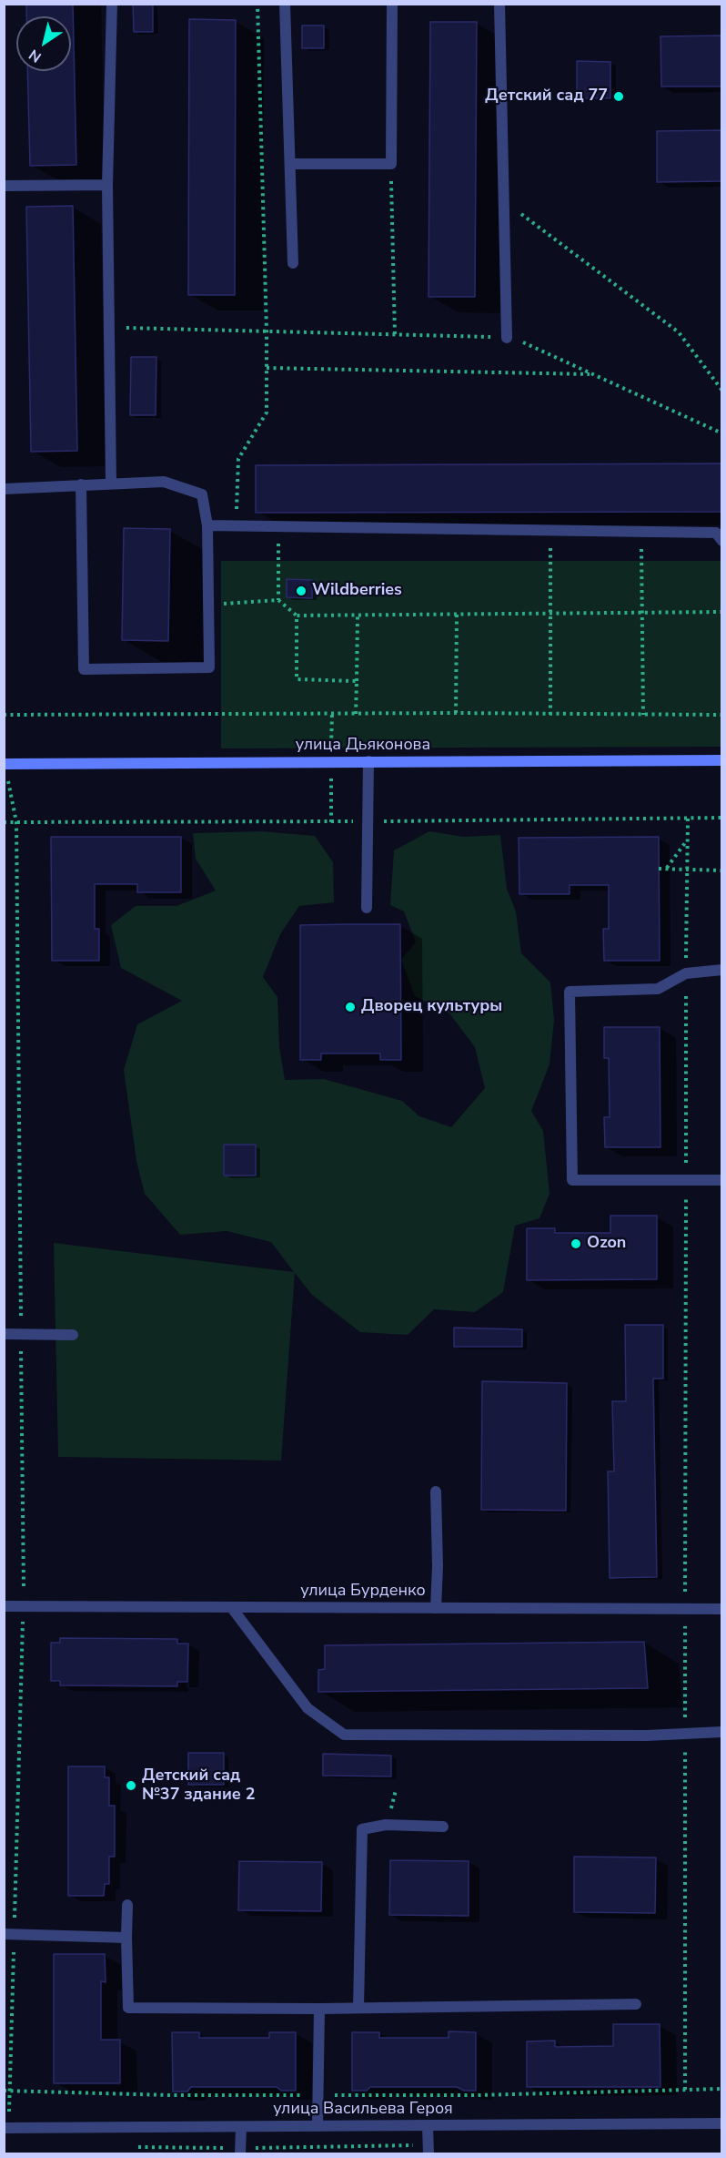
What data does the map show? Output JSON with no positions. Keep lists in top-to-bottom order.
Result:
{
  "streets": {
    "main road": ["улица Дьяконова"],
    "street": ["улица Бурденко", "улица Васильева Героя"]
  },
  "places": [
    "Детский сад 77",
    "Wildberries",
    "Дворец культуры",
    "Ozon",
    "Детский сад №37 здание 2"
  ],
  "north": "bottom left"
}
